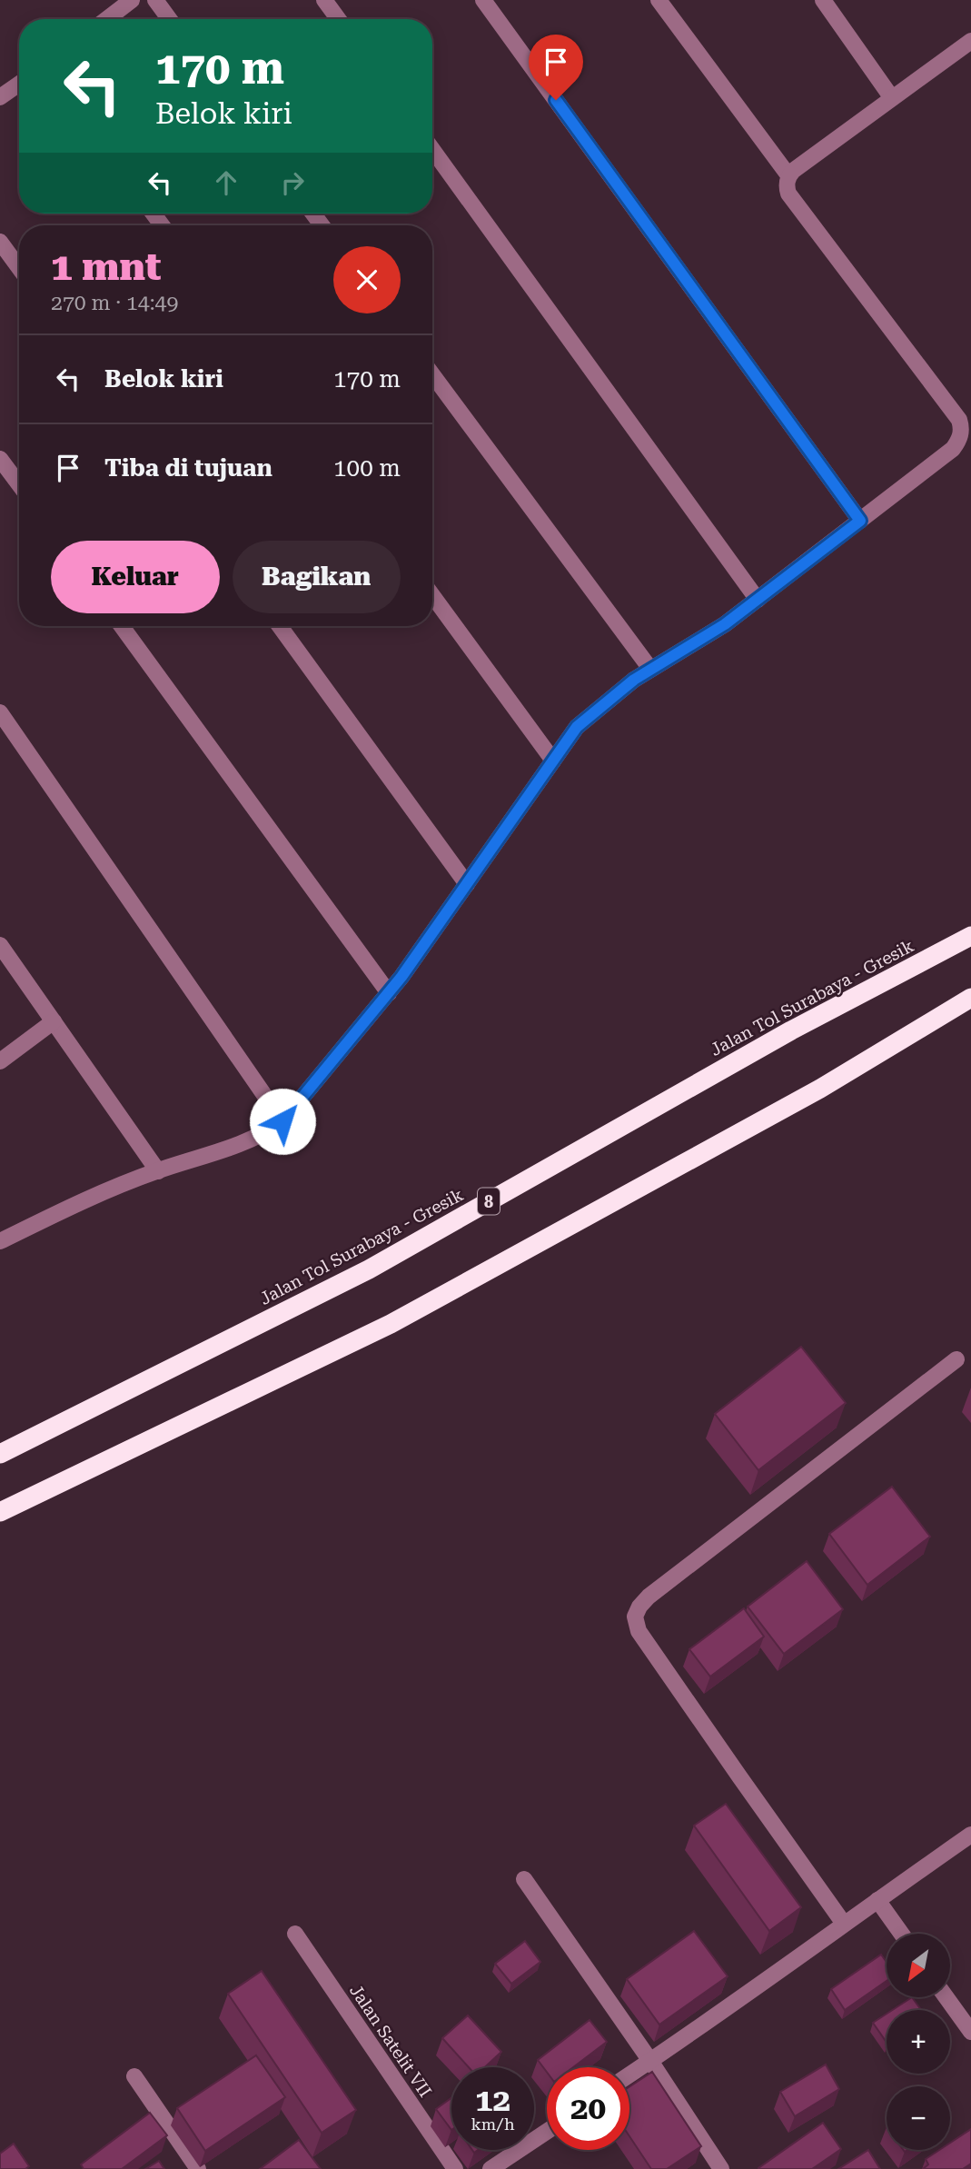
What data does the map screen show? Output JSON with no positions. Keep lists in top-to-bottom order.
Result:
{
  "streets": {
    "highway": ["Jalan Tol Surabaya - Gresik", "8"],
    "street": ["Jalan Satelit VII"]
  },
  "north": "bottom left",
  "page": {
    "turn": ["170 m", "Belok kiri"],
    "heading": ["1 mnt", "270 m · 14:49"],
    "list": [
      {
        "name": "Belok kiri",
        "value": "170 m"
      },
      {
        "name": "Tiba di tujuan",
        "value": "100 m"
      }
    ],
    "buttons": ["Keluar", "Bagikan"],
    "map_buttons": ["+", "−"],
    "speed": "12 km/h",
    "limit": "20"
  }
}
